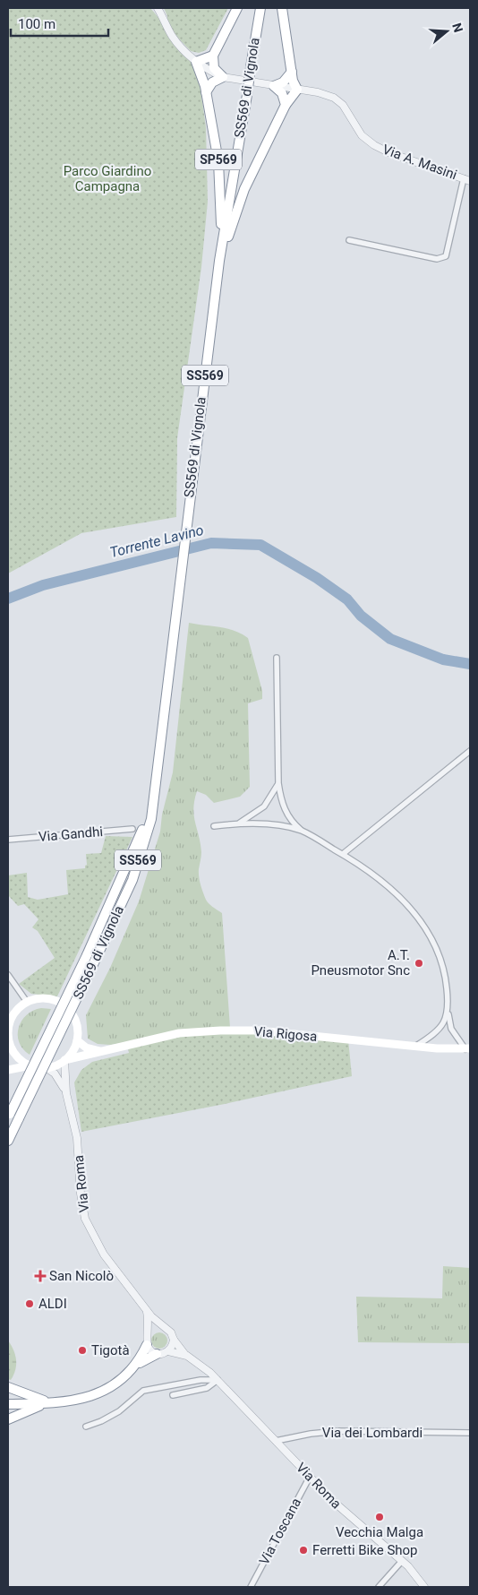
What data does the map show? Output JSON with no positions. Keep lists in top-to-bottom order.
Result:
{
  "streets": {
    "highway": ["SS569 di Vignola", "SP569", "SS569"],
    "main road": ["Via Rigosa"],
    "street": [
      "Via A. Masini",
      "Via Gandhi",
      "Via Roma",
      "Via dei Lombardi",
      "Via Toscana"
    ]
  },
  "crossings": [
    ["SS569 di Vignola", "SP569"],
    ["SP569", "Via A. Masini"],
    ["Via Rigosa", "Via Roma"],
    ["Via Roma", "Via dei Lombardi"],
    ["Via Roma", "Via Toscana"]
  ],
  "water": ["Torrente Lavino"],
  "parks": ["Parco Giardino Campagna"],
  "places": {
    "other": [
      "A.T. Pneusmotor Snc",
      "ALDI",
      "Tigotà",
      "Vecchia Malga",
      "Ferretti Bike Shop"
    ],
    "health": ["San Nicolò"]
  },
  "scale_bar": "100 m",
  "north": "right"
}
